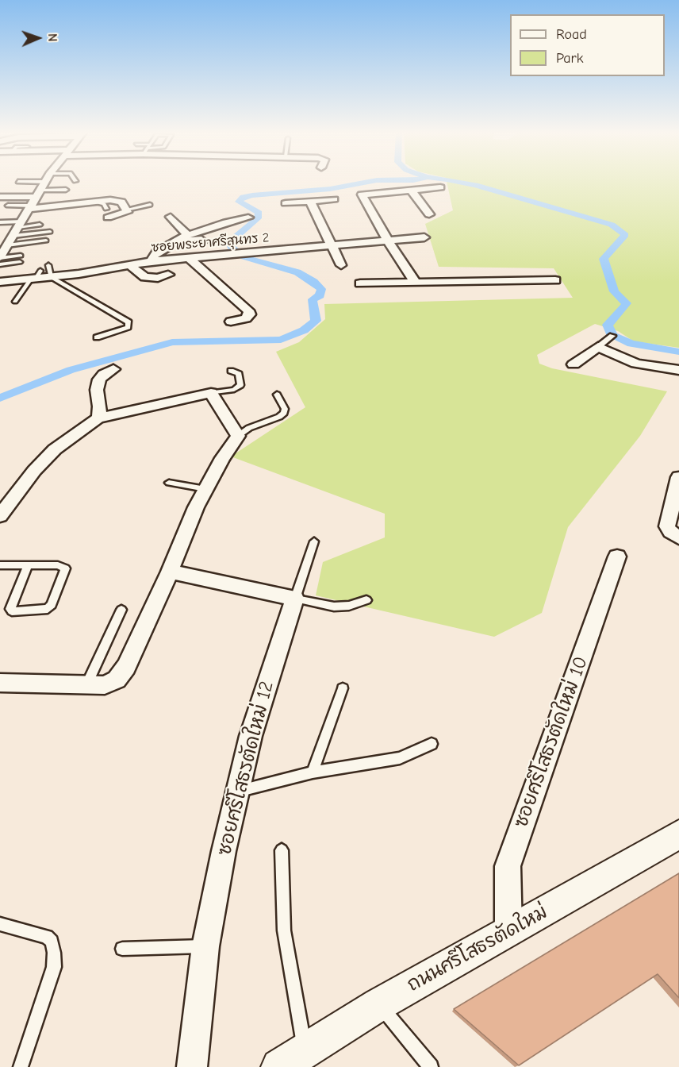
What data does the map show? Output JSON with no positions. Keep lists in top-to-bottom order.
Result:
{
  "streets": {
    "street": [
      "ซอยพระยาศรีสุนทร 2",
      "ซอยศรีโสธรตัดใหม่ 10",
      "ซอยศรีโสธรตัดใหม่ 12",
      "ถนนศรีโสธรตัดใหม่"
    ]
  },
  "crossings": [
    ["ซอยศรีโสธรตัดใหม่ 10", "ถนนศรีโสธรตัดใหม่"]
  ],
  "legend": ["Road", "Park"],
  "north": "right"
}
